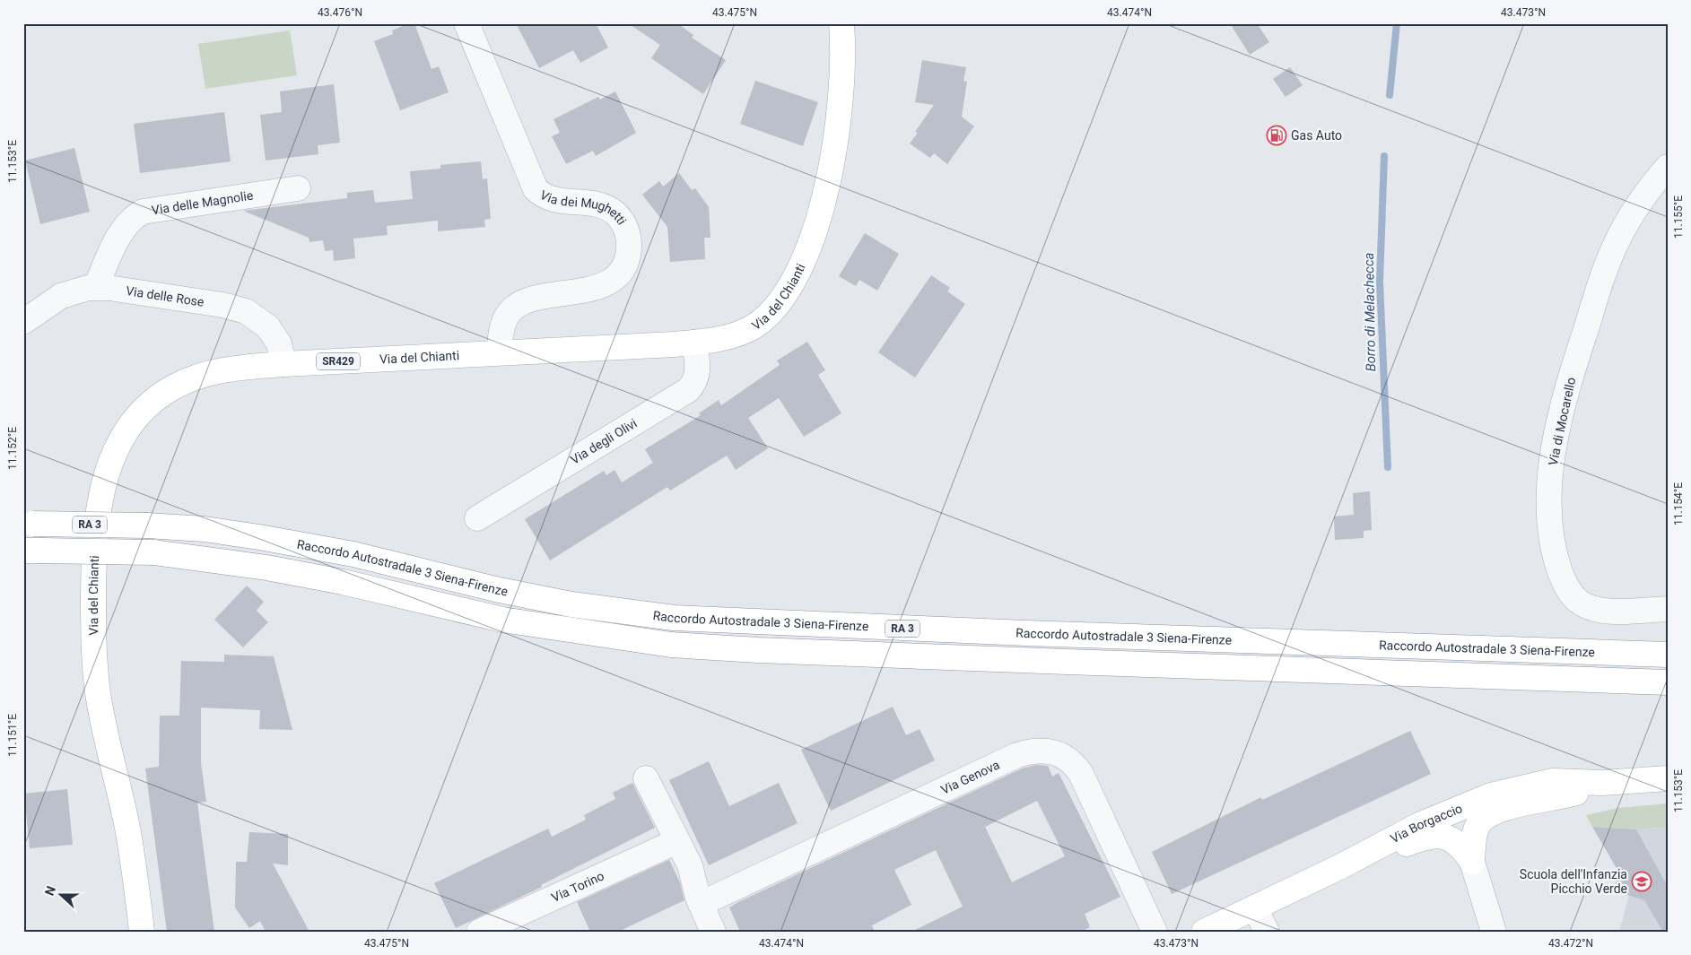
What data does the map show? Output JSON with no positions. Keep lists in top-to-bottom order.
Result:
{
  "streets": {
    "main road": [
      "Via del Chianti",
      "SR429",
      "RA 3",
      "Raccordo Autostradale 3 Siena-Firenze",
      "Via Borgaccio"
    ],
    "street": [
      "Via delle Magnolie",
      "Via dei Mughetti",
      "Via delle Rose",
      "Via di Mocarello",
      "Via degli Olivi",
      "Via Genova",
      "Via Torino"
    ]
  },
  "crossings": [
    ["Via delle Magnolie", "Via delle Rose"],
    ["Via dei Mughetti", "Via del Chianti"],
    ["Via del Chianti", "Via delle Rose"],
    ["Via del Chianti", "Via degli Olivi"]
  ],
  "water": ["Borro di Melachecca"],
  "places": {
    "fuel station": ["Gas Auto"],
    "school or university": ["Scuola dell'Infanzia Picchio Verde"]
  },
  "north": "left",
  "coordinates": [
    "43.476°N",
    "43.475°N",
    "43.474°N",
    "43.473°N",
    "11.153°E",
    "11.155°E",
    "11.152°E",
    "11.154°E",
    "11.151°E",
    "43.472°N"
  ]
}
